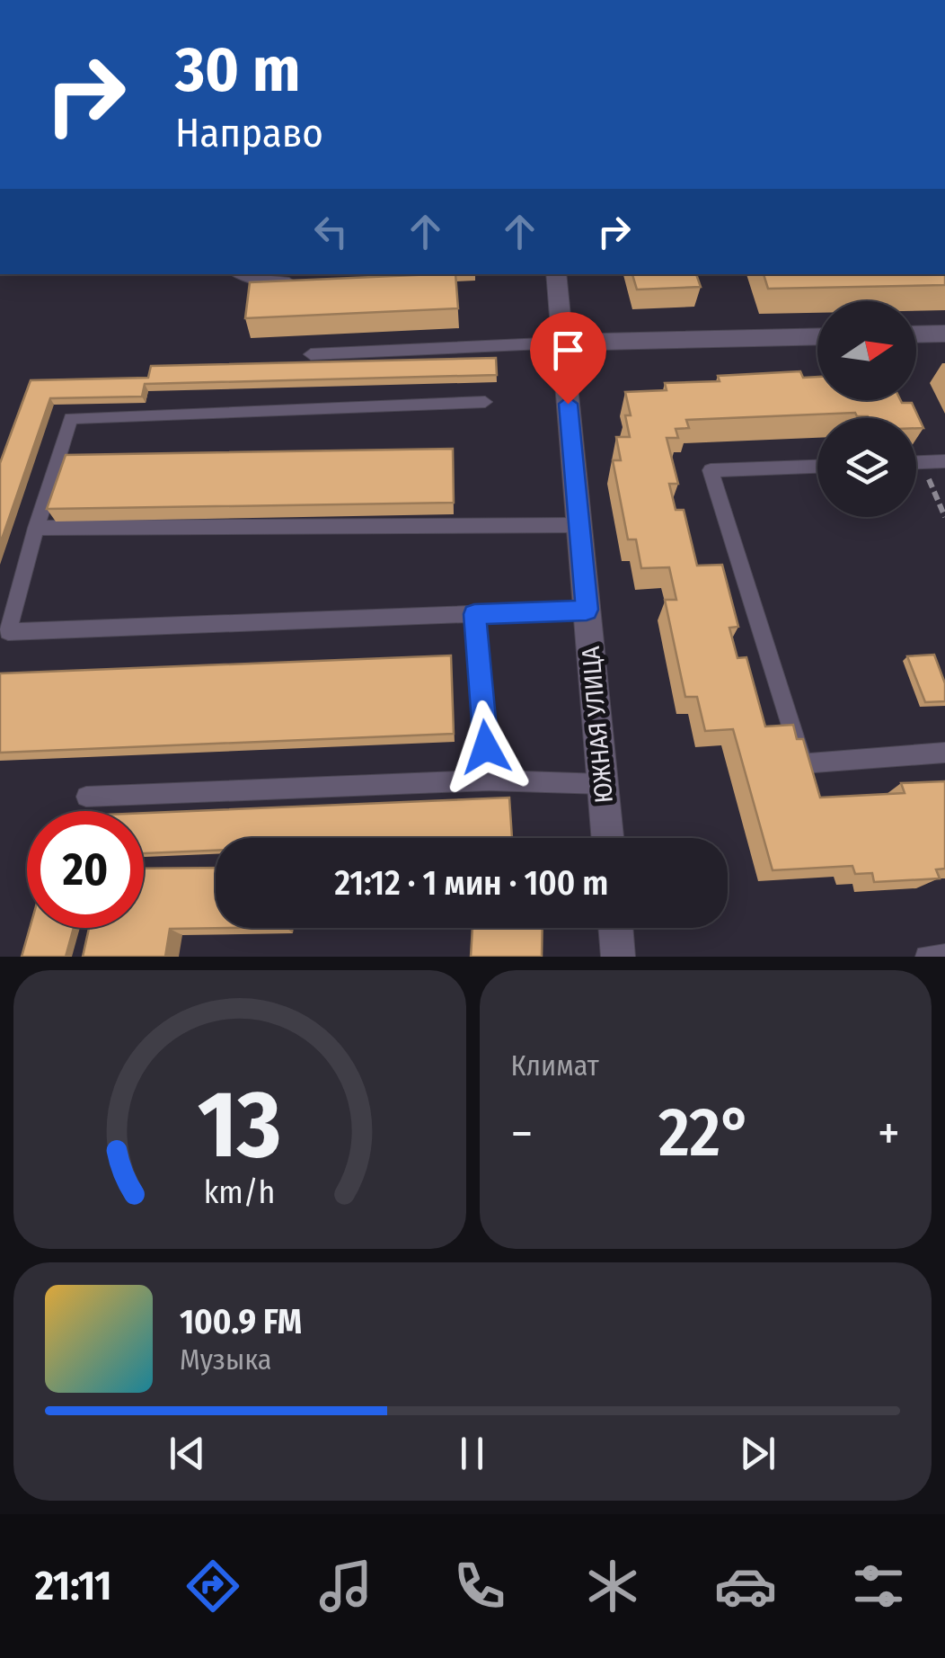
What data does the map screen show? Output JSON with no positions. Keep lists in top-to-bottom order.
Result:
{
  "streets": {
    "street": ["ЮЖНАЯ УЛИЦА"]
  },
  "north": "right",
  "page": {
    "turn": ["30 m", "Направо"],
    "limit": "20",
    "trip": "21:12 · 1 мин · 100 m",
    "tile": "Климат",
    "heat": ["−", "22°", "+"],
    "song": ["100.9 FM", "Музыка"],
    "tabs": "21:11",
    "gauge": ["13", "km/h"]
  }
}
